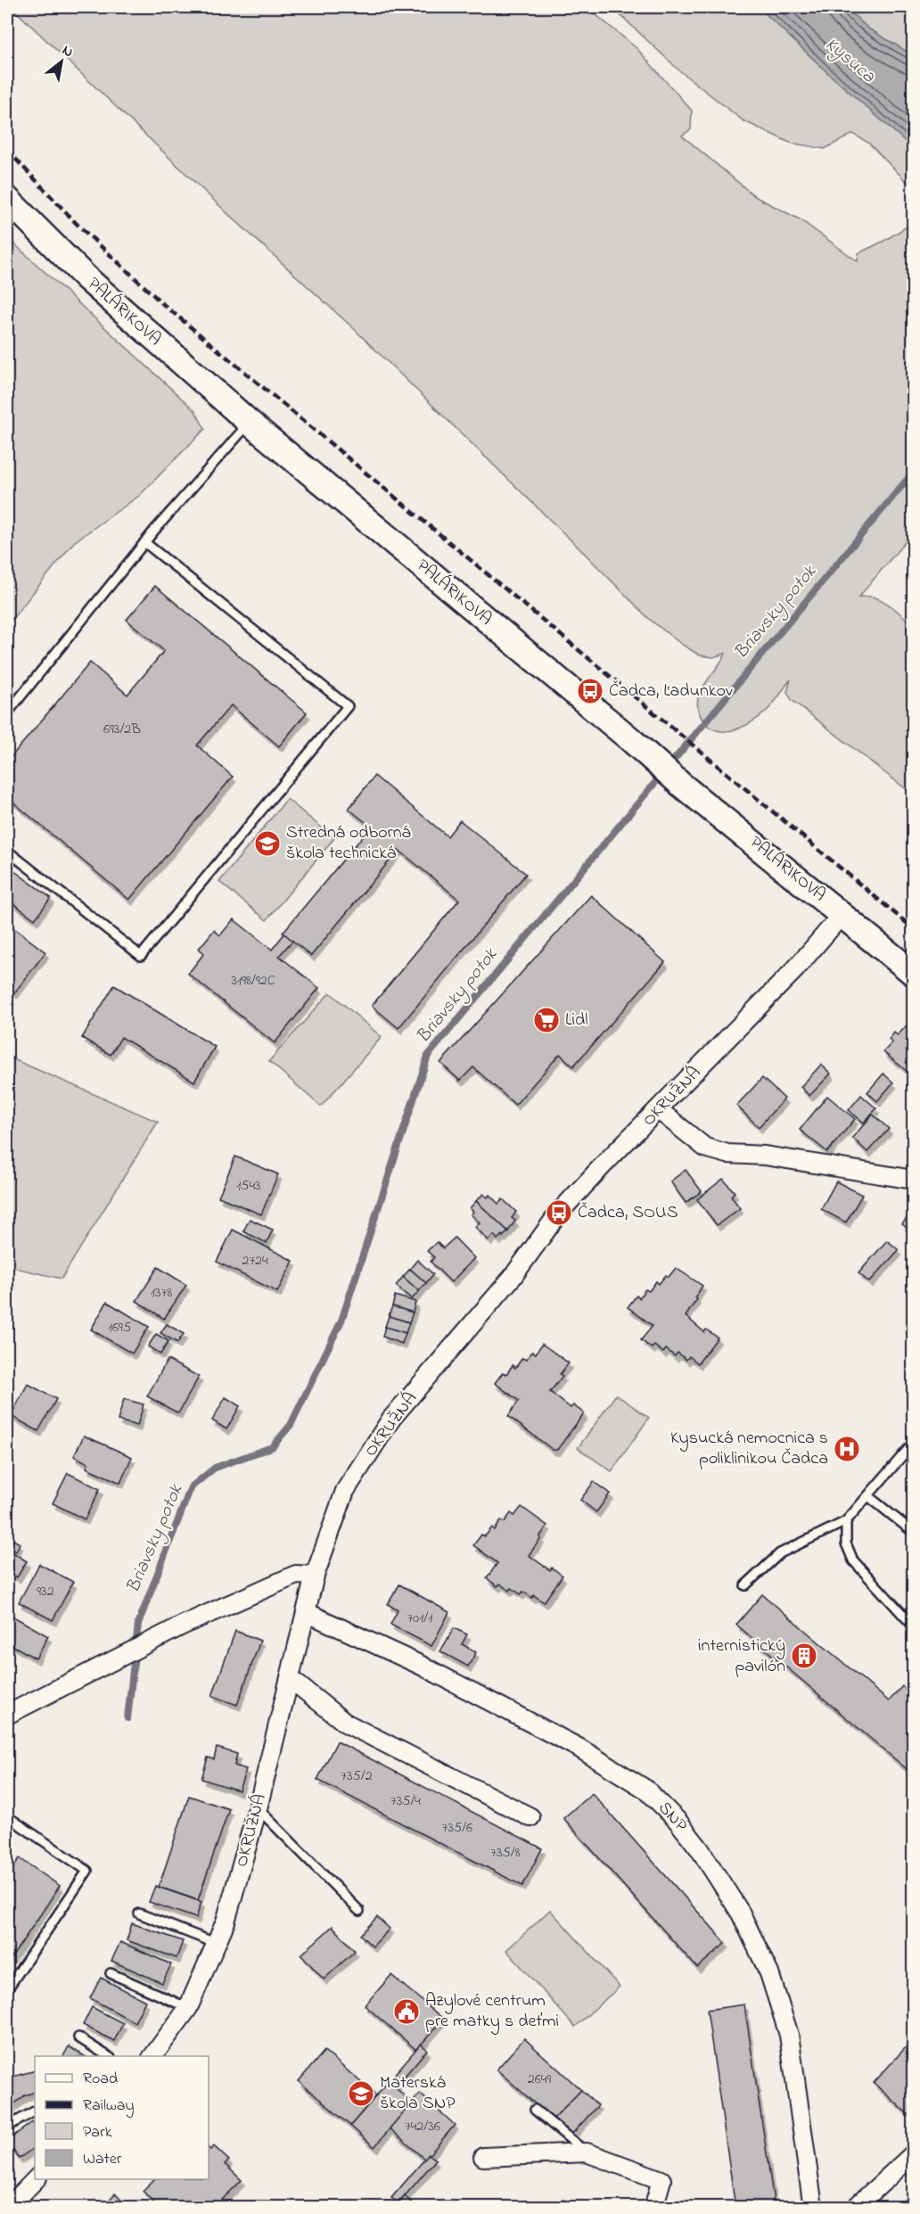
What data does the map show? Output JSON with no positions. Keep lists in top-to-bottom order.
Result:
{
  "streets": {
    "main road": ["PALÁRIKOVA"],
    "street": ["OKRUŽNÁ", "SNP"]
  },
  "crossings": [
    ["PALÁRIKOVA", "OKRUŽNÁ"],
    ["OKRUŽNÁ", "SNP"]
  ],
  "water": ["Kysuca", "Briavsky potok"],
  "places": {
    "bus stop": ["Čadca, Ľadunkov", "Čadca, SOUS"],
    "school or university": ["Stredná odborná škola technická", "Materská škola SNP"],
    "supermarket": ["Lidl"],
    "hospital": ["Kysucká nemocnica s poliklinikou Čadca"],
    "building": ["internistický pavilón"],
    "public building": ["Azylové centrum pre matky s deťmi"]
  },
  "house_numbers": [
    "693/2B",
    "3198/92C",
    "1543",
    "2724",
    "1378",
    "1695",
    "932",
    "701/1",
    "735/2",
    "735/4",
    "735/6",
    "735/8",
    "2649",
    "742/36"
  ],
  "legend": [
    "Road",
    "Railway",
    "Park",
    "Water"
  ],
  "north": "top right"
}
